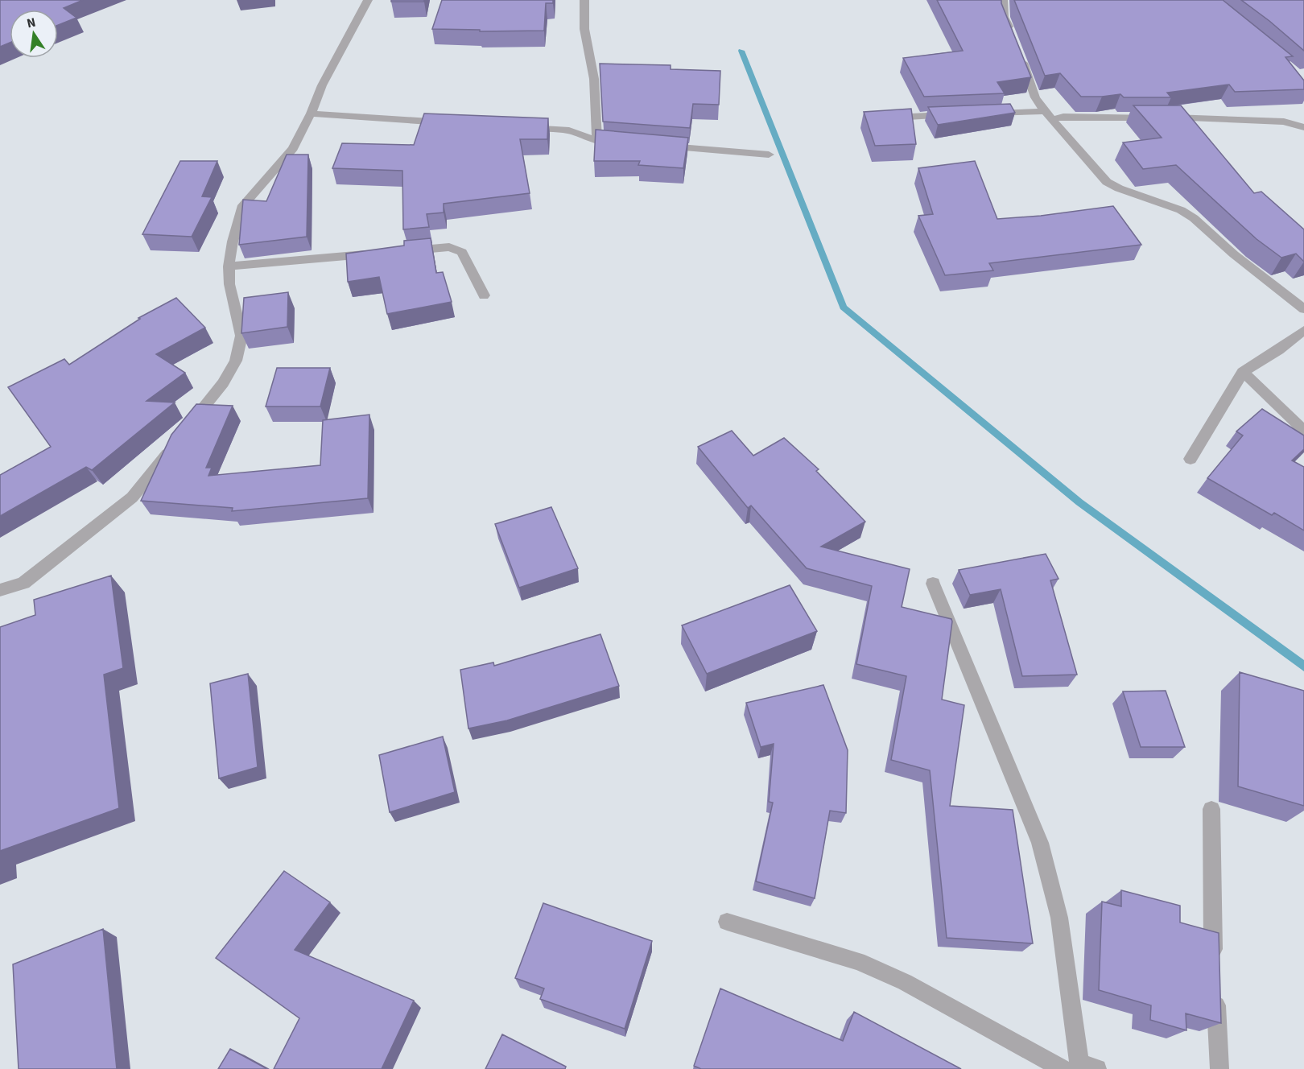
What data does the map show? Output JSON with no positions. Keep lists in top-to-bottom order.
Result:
{
  "north": "top"
}
